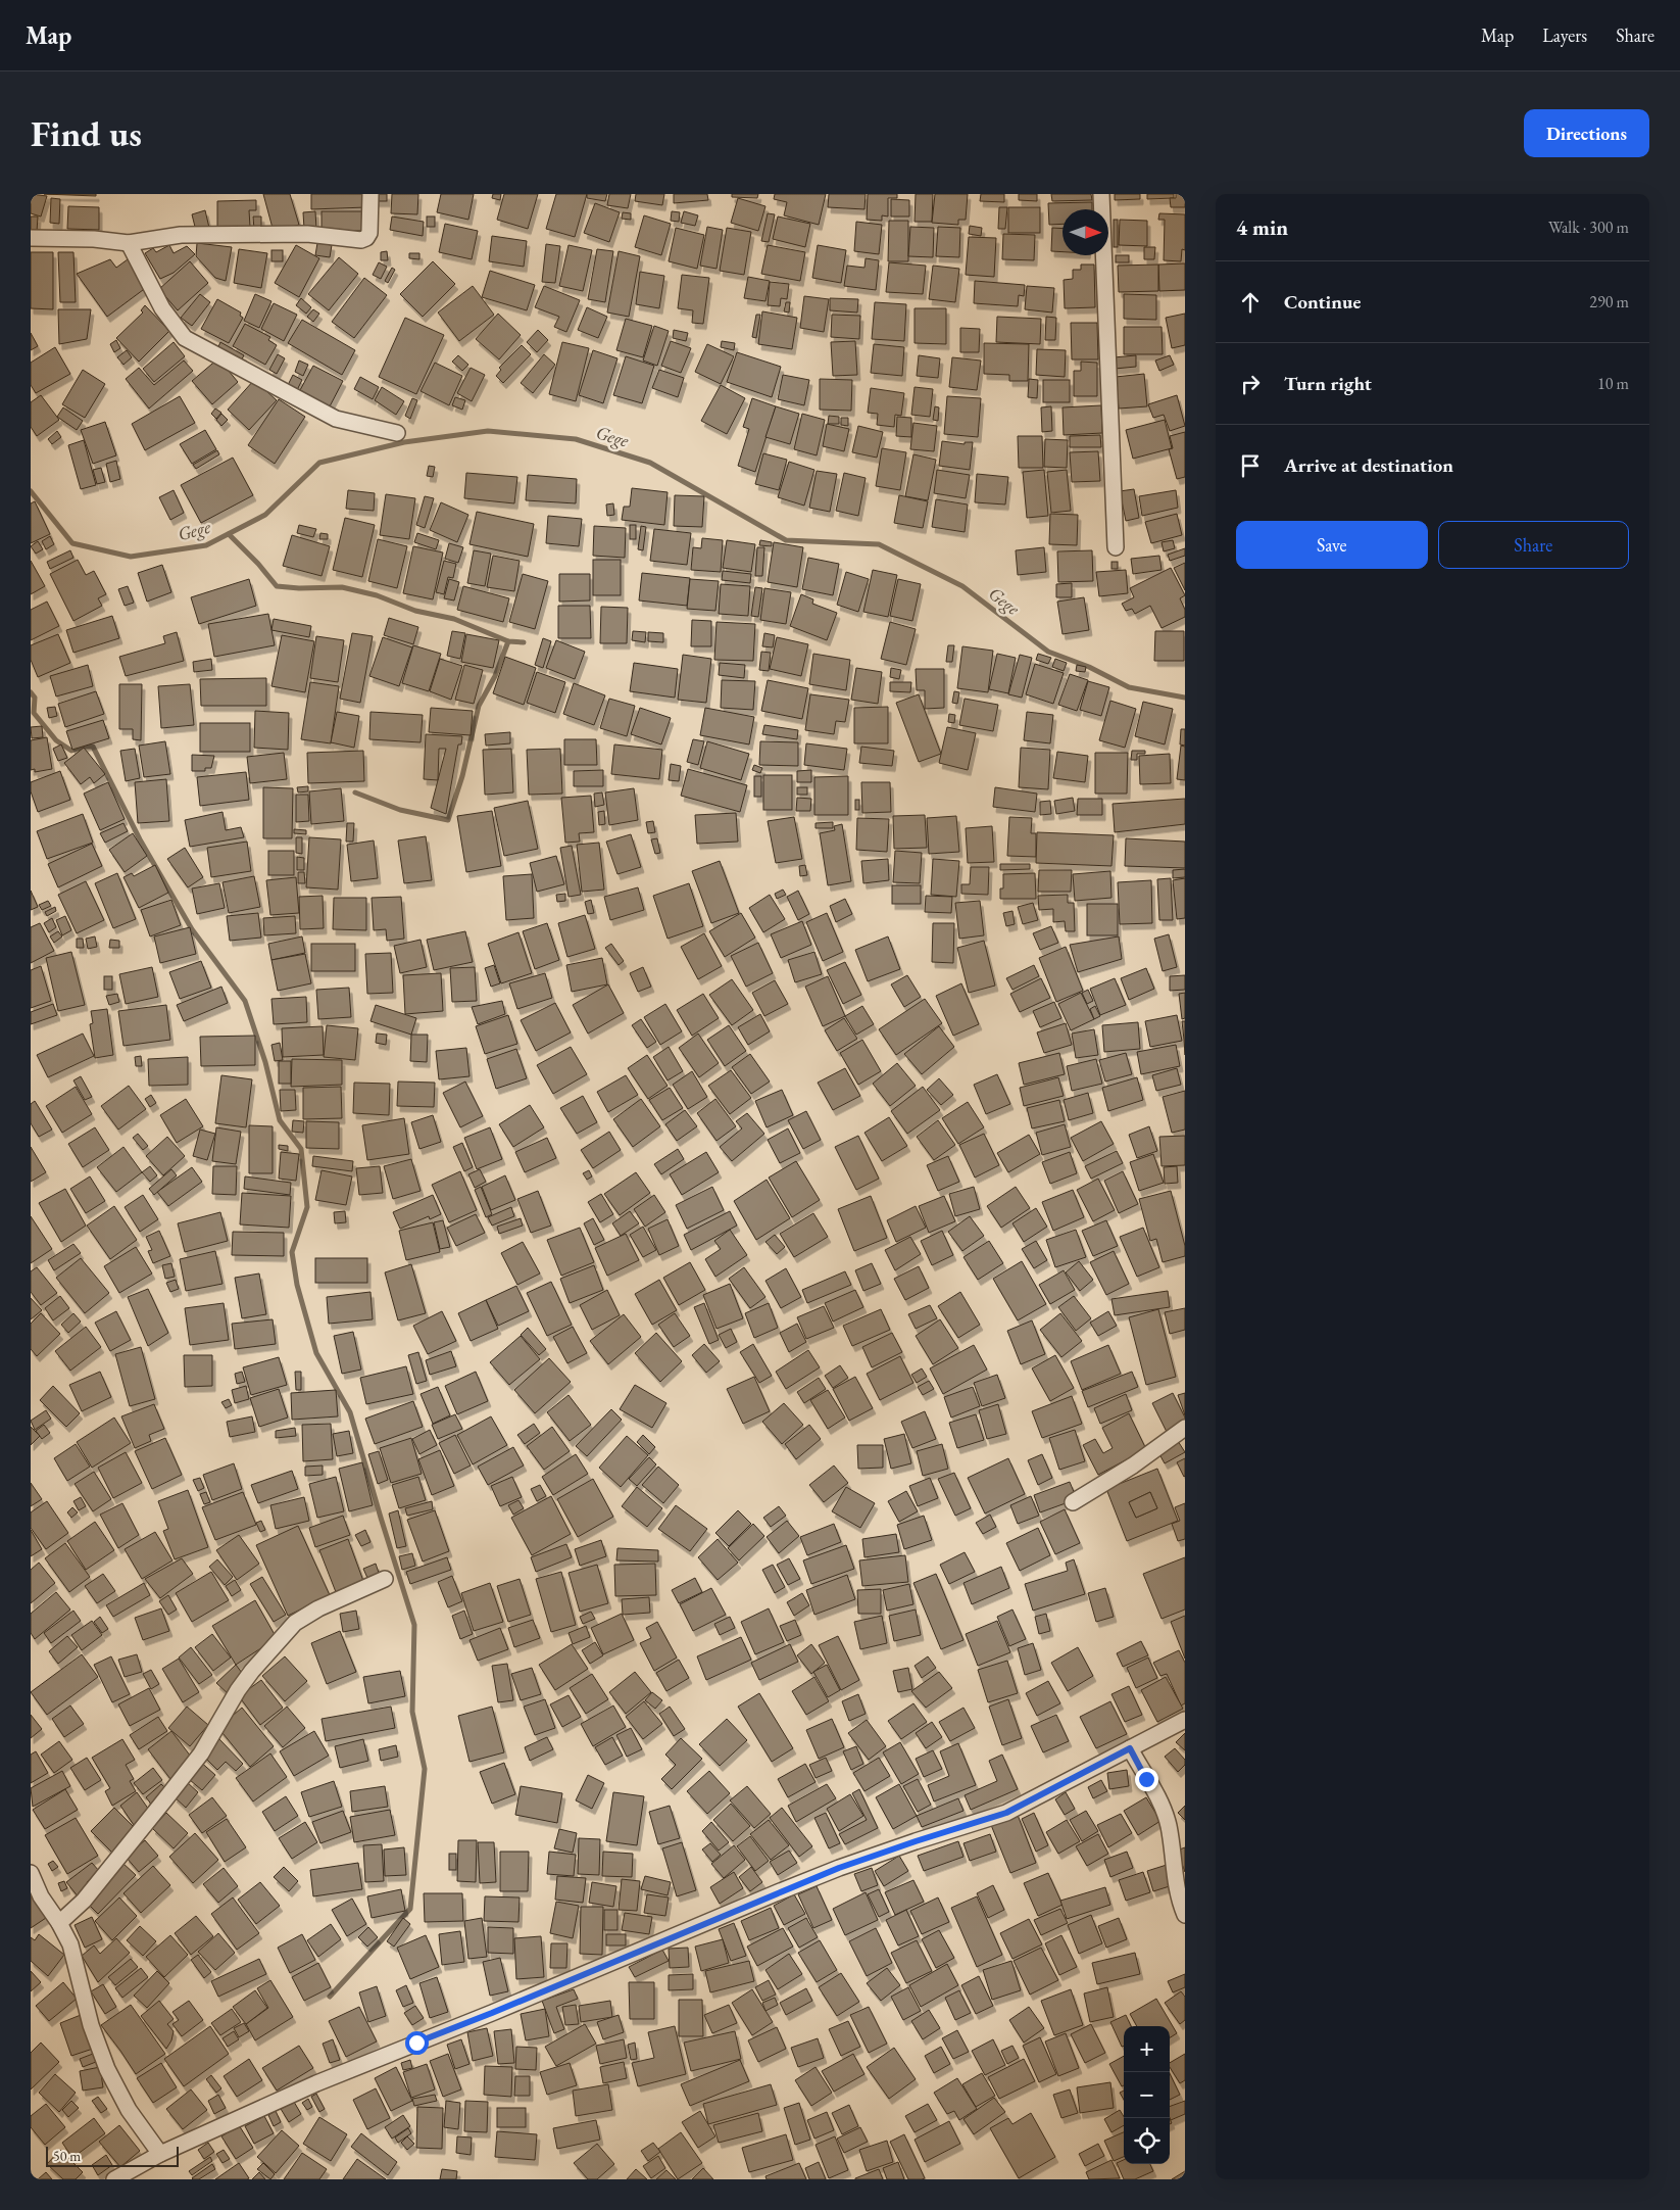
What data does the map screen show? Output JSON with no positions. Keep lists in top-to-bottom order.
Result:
{
  "water": ["Gege"],
  "scale_bar": "50 m",
  "north": "right",
  "page": {
    "header": "Map",
    "nav": ["Map", "Layers", "Share"],
    "buttons": [
      "Directions",
      ["Save", "Share"]
    ],
    "title": "Find us",
    "heading": ["4 min", "Walk · 300 m"],
    "list": [
      ["Continue", "290 m"],
      ["Turn right", "10 m"],
      "Arrive at destination"
    ],
    "map_buttons": ["+", "−"],
    "scale": "50 m"
  }
}
